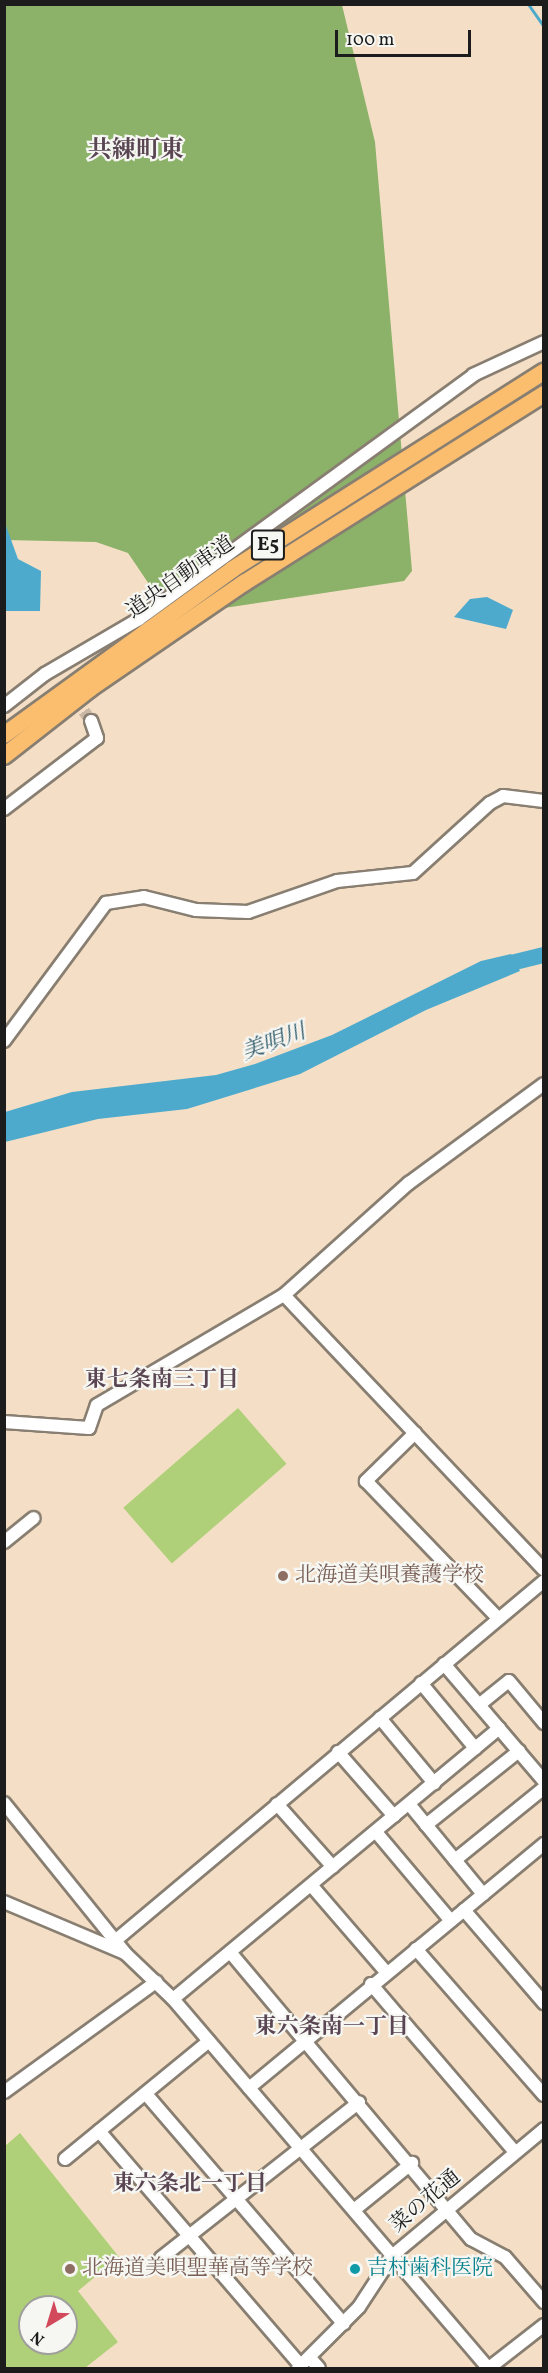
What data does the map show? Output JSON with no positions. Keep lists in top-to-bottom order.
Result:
{
  "streets": {
    "highway": ["E5", "道央自動車道"],
    "street": ["菜の花通"]
  },
  "districts": [
    "共練町東",
    "東七条南三丁目",
    "東六条南一丁目",
    "東六条北一丁目"
  ],
  "water": ["美唄川"],
  "places": ["北海道美唄養護学校", "北海道美唄聖華高等学校", "吉村歯科医院"],
  "scale_bar": "100 m",
  "north": "bottom left"
}
